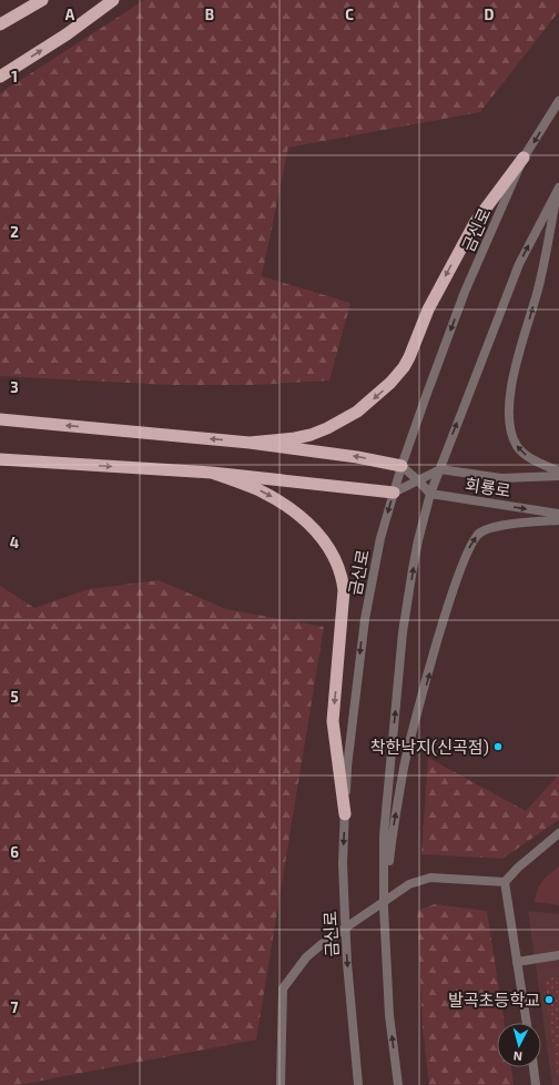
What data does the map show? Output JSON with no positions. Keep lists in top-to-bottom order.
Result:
{
  "streets": {
    "street": ["금신로", "회룡로"]
  },
  "places": ["착한낙지(신곡점)", "발곡초등학교"],
  "north": "bottom",
  "grid": {
    "columns": [
      "A",
      "B",
      "C",
      "D"
    ],
    "rows": [
      "1",
      "2",
      "3",
      "4",
      "5",
      "6",
      "7"
    ]
  }
}
